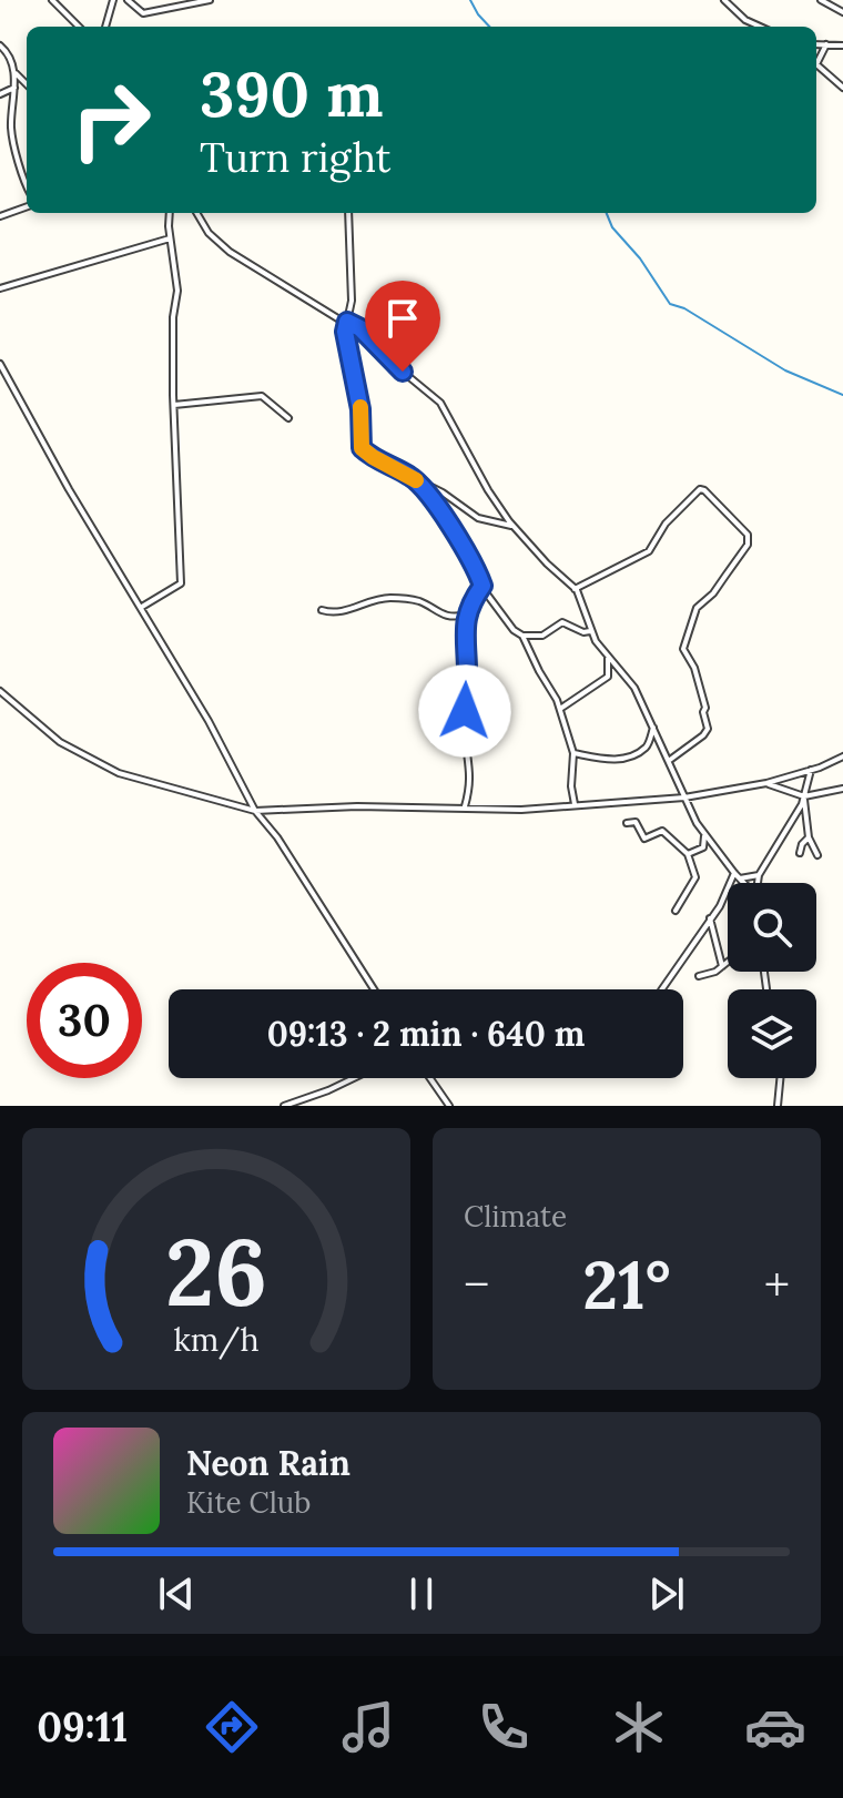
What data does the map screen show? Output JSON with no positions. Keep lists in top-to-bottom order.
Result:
{
  "page": {
    "turn": ["390 m", "Turn right"],
    "limit": "30",
    "trip": "09:13 · 2 min · 640 m",
    "tile": "Climate",
    "heat": ["−", "21°", "+"],
    "song": ["Neon Rain", "Kite Club"],
    "tabs": "09:11",
    "gauge": ["26", "km/h"]
  }
}
